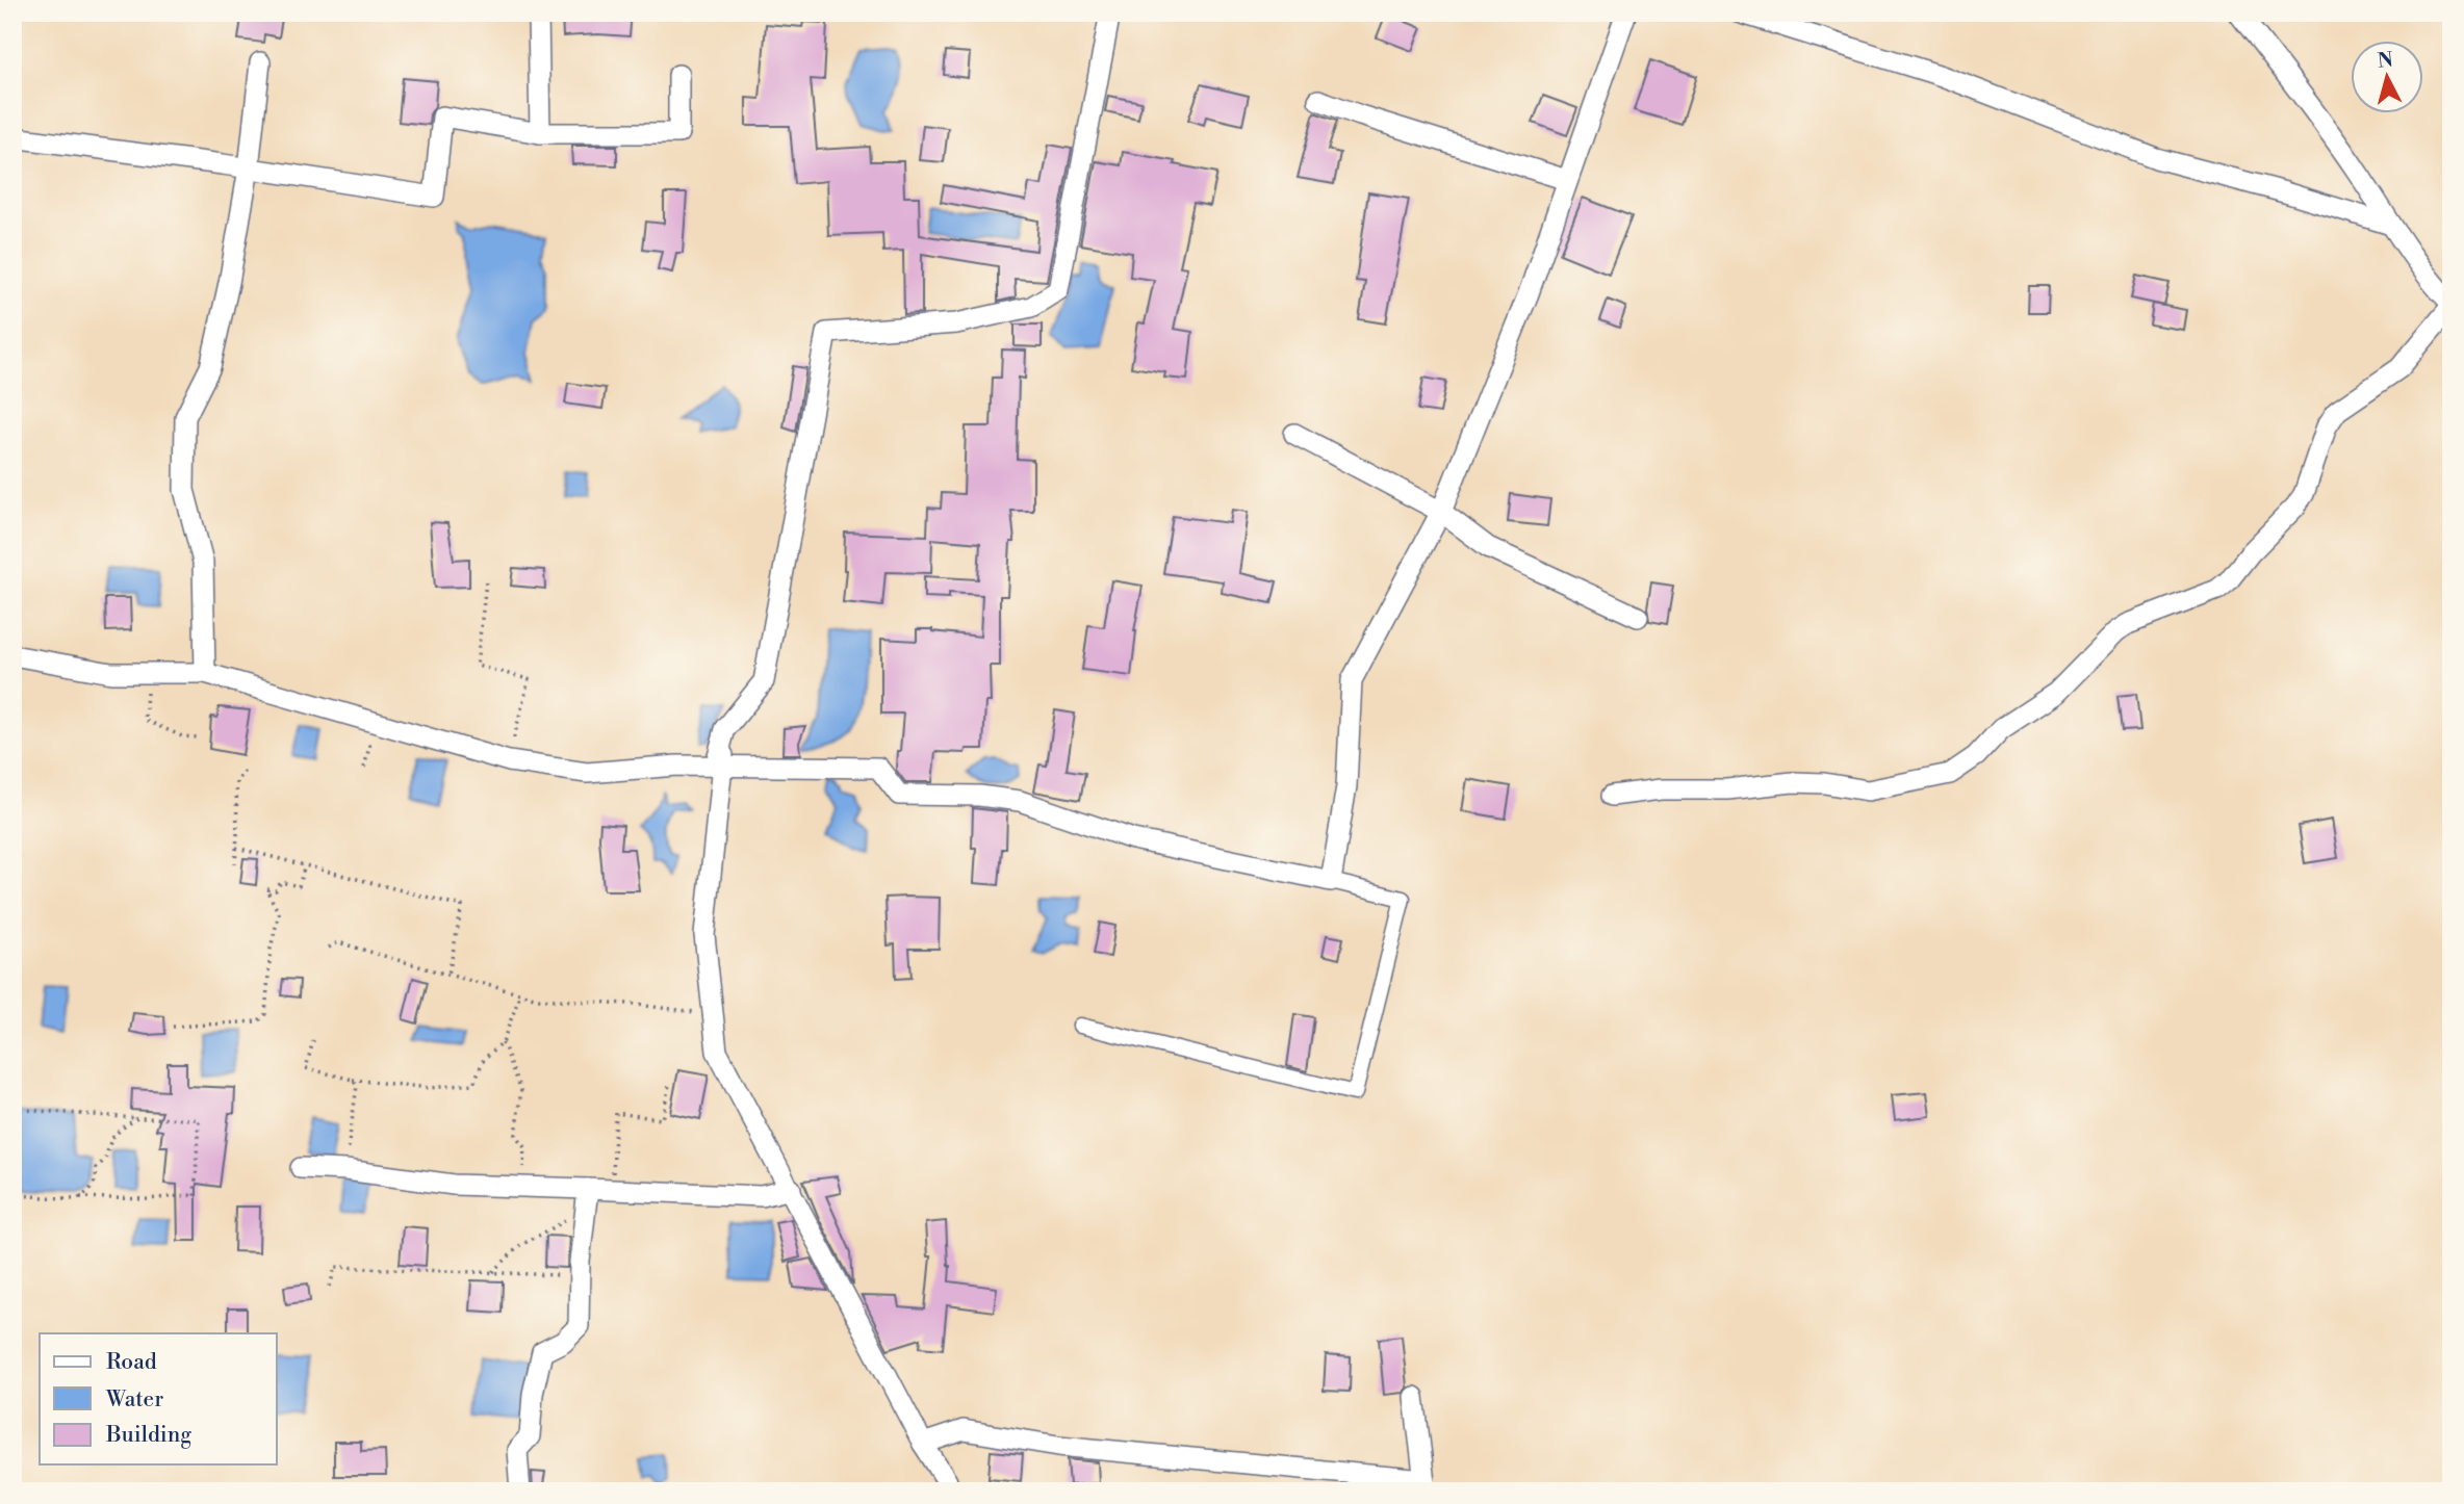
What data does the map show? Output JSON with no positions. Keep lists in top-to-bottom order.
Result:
{
  "legend": ["Road", "Water", "Building"],
  "north": "top"
}
